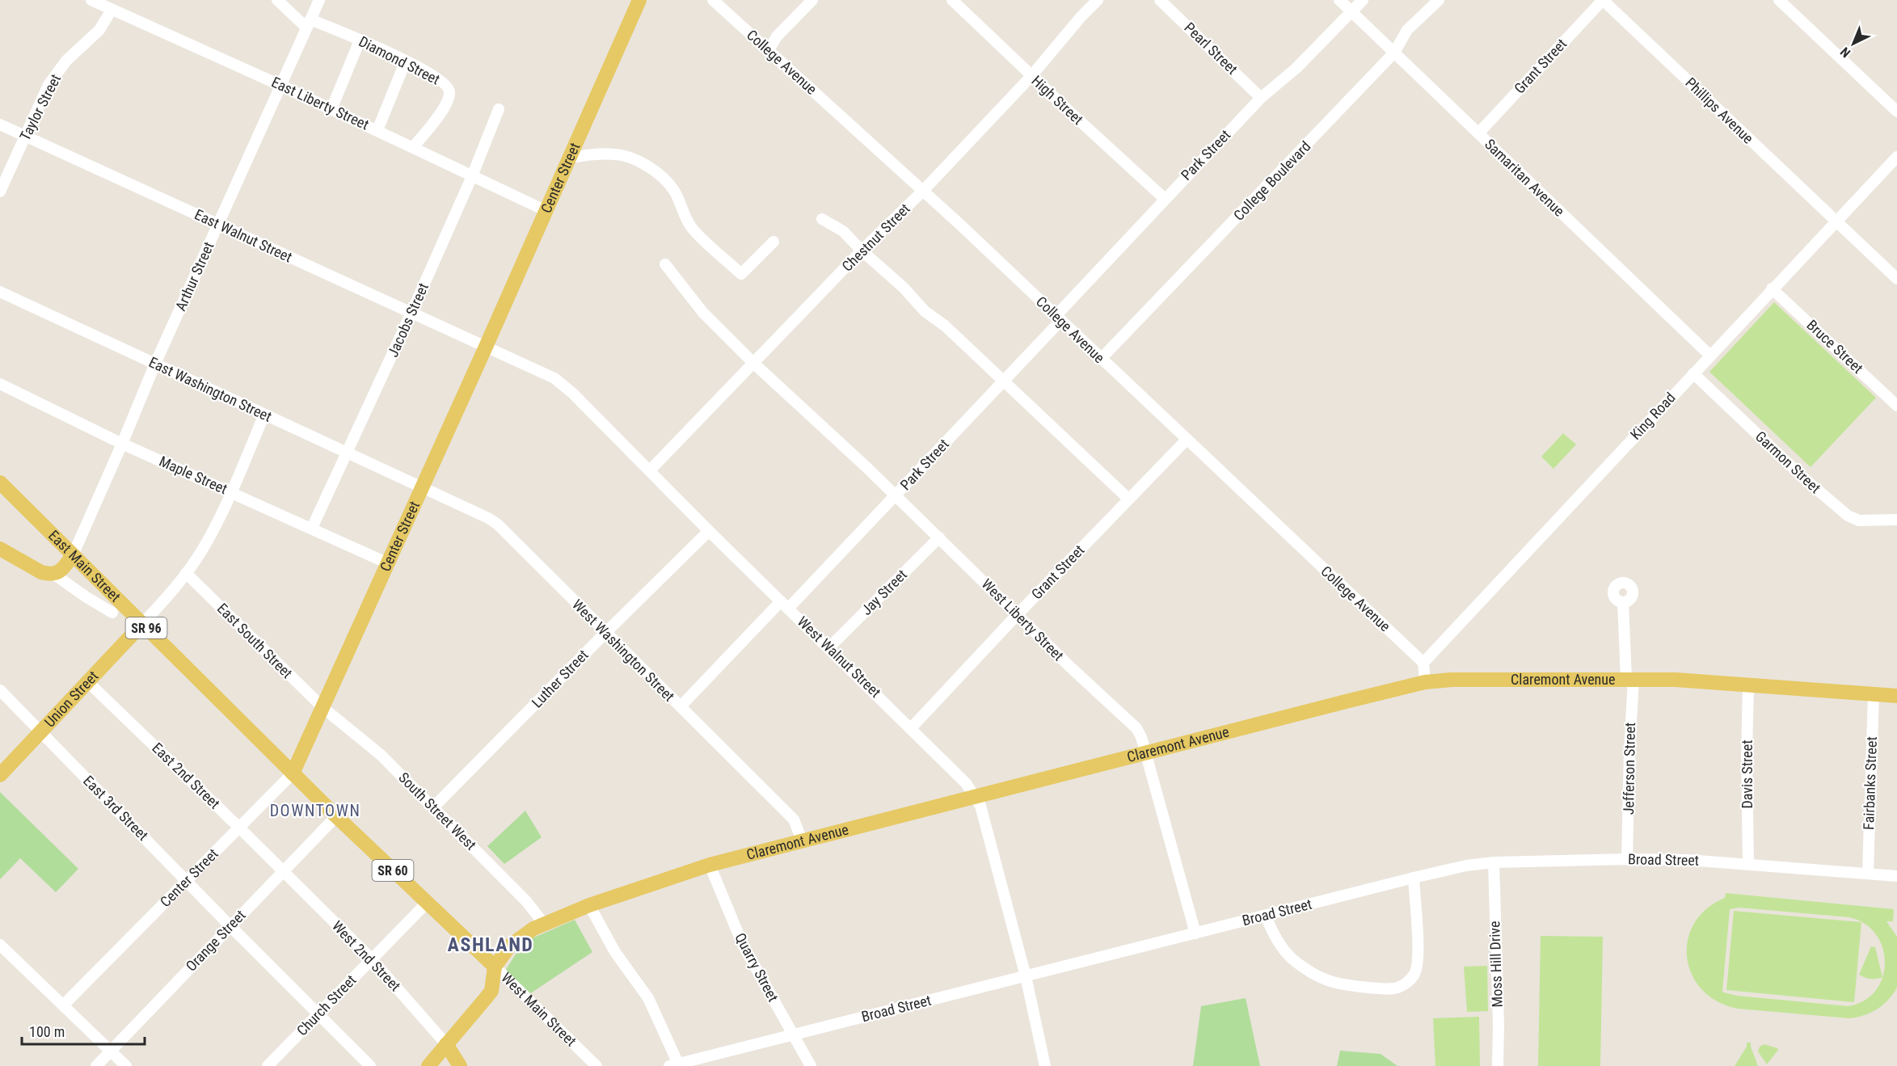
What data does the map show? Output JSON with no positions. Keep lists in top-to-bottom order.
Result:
{
  "streets": {
    "main road": [
      "Center Street",
      "East Main Street",
      "SR 96",
      "Claremont Avenue",
      "Union Street",
      "SR 60",
      "West Main Street"
    ],
    "street": [
      "Pearl Street",
      "Diamond Street",
      "College Avenue",
      "Grant Street",
      "High Street",
      "East Liberty Street",
      "Taylor Street",
      "Phillips Avenue",
      "Park Street",
      "Samaritan Avenue",
      "College Boulevard",
      "East Walnut Street",
      "Chestnut Street",
      "Arthur Street",
      "Jacobs Street",
      "Bruce Street",
      "East Washington Street",
      "King Road",
      "Garmon Street",
      "Maple Street",
      "Jay Street",
      "West Liberty Street",
      "East South Street",
      "West Washington Street",
      "West Walnut Street",
      "Luther Street",
      "Jefferson Street",
      "Davis Street",
      "East 2nd Street",
      "Fairbanks Street",
      "East 3rd Street",
      "South Street West",
      "Broad Street",
      "Orange Street",
      "West 2nd Street",
      "Moss Hill Drive",
      "Quarry Street",
      "Church Street"
    ]
  },
  "crossings": [
    ["Pearl Street", "Park Street"],
    ["Diamond Street", "East Liberty Street"],
    ["Diamond Street", "Arthur Street"],
    ["College Avenue", "Grant Street"],
    ["College Avenue", "Park Street"],
    ["College Avenue", "College Boulevard"],
    ["College Avenue", "Chestnut Street"],
    ["College Avenue", "King Road"],
    ["Grant Street", "Phillips Avenue"],
    ["Grant Street", "Samaritan Avenue"],
    ["Grant Street", "West Liberty Street"],
    ["Grant Street", "West Walnut Street"],
    ["High Street", "Park Street"],
    ["High Street", "Chestnut Street"],
    ["East Liberty Street", "Taylor Street"],
    ["East Liberty Street", "Center Street"],
    ["East Liberty Street", "Arthur Street"],
    ["East Liberty Street", "Jacobs Street"],
    ["Taylor Street", "East Walnut Street"],
    ["Phillips Avenue", "King Road"],
    ["Park Street", "Samaritan Avenue"],
    ["Park Street", "West Liberty Street"],
    ["Park Street", "West Washington Street"],
    ["Park Street", "West Walnut Street"],
    ["Center Street", "East Walnut Street"],
    ["Center Street", "East Washington Street"],
    ["Center Street", "Maple Street"],
    ["Center Street", "East Main Street"],
    ["Center Street", "East South Street"],
    ["Center Street", "West Washington Street"],
    ["Center Street", "West Walnut Street"],
    ["Center Street", "East 2nd Street"],
    ["Center Street", "East 3rd Street"],
    ["Center Street", "South Street West"],
    ["Center Street", "West Main Street"],
    ["Samaritan Avenue", "College Boulevard"],
    ["Samaritan Avenue", "King Road"],
    ["East Walnut Street", "Arthur Street"],
    ["East Walnut Street", "Jacobs Street"],
    ["East Walnut Street", "West Walnut Street"],
    ["Chestnut Street", "West Liberty Street"],
    ["Chestnut Street", "West Walnut Street"],
    ["Arthur Street", "East Washington Street"],
    ["Arthur Street", "Maple Street"],
    ["Arthur Street", "East Main Street"],
    ["Jacobs Street", "East Washington Street"],
    ["Jacobs Street", "Maple Street"],
    ["Bruce Street", "King Road"],
    ["East Washington Street", "West Washington Street"],
    ["King Road", "Garmon Street"],
    ["East Main Street", "Union Street"],
    ["East Main Street", "West Main Street"],
    ["Jay Street", "West Liberty Street"],
    ["Jay Street", "West Walnut Street"],
    ["West Liberty Street", "Claremont Avenue"],
    ["West Liberty Street", "Broad Street"],
    ["East South Street", "South Street West"],
    ["West Washington Street", "Luther Street"],
    ["West Washington Street", "Claremont Avenue"],
    ["West Walnut Street", "Luther Street"],
    ["West Walnut Street", "Claremont Avenue"],
    ["West Walnut Street", "Broad Street"],
    ["Luther Street", "South Street West"],
    ["Claremont Avenue", "Jefferson Street"],
    ["Claremont Avenue", "Davis Street"],
    ["Claremont Avenue", "Fairbanks Street"],
    ["Claremont Avenue", "South Street West"],
    ["Claremont Avenue", "Quarry Street"],
    ["Claremont Avenue", "West Main Street"],
    ["Union Street", "East 2nd Street"],
    ["Union Street", "East 3rd Street"],
    ["Jefferson Street", "Broad Street"],
    ["Davis Street", "Broad Street"],
    ["East 2nd Street", "Orange Street"],
    ["East 2nd Street", "West 2nd Street"],
    ["Fairbanks Street", "Broad Street"],
    ["East 3rd Street", "Orange Street"],
    ["East 3rd Street", "Church Street"],
    ["Broad Street", "Moss Hill Drive"],
    ["Broad Street", "Quarry Street"],
    ["Orange Street", "West 2nd Street"],
    ["Orange Street", "West Main Street"],
    ["West 2nd Street", "Church Street"],
    ["Church Street", "West Main Street"]
  ],
  "districts": ["DOWNTOWN", "ASHLAND"],
  "scale_bar": "100 m",
  "north": "bottom left"
}
